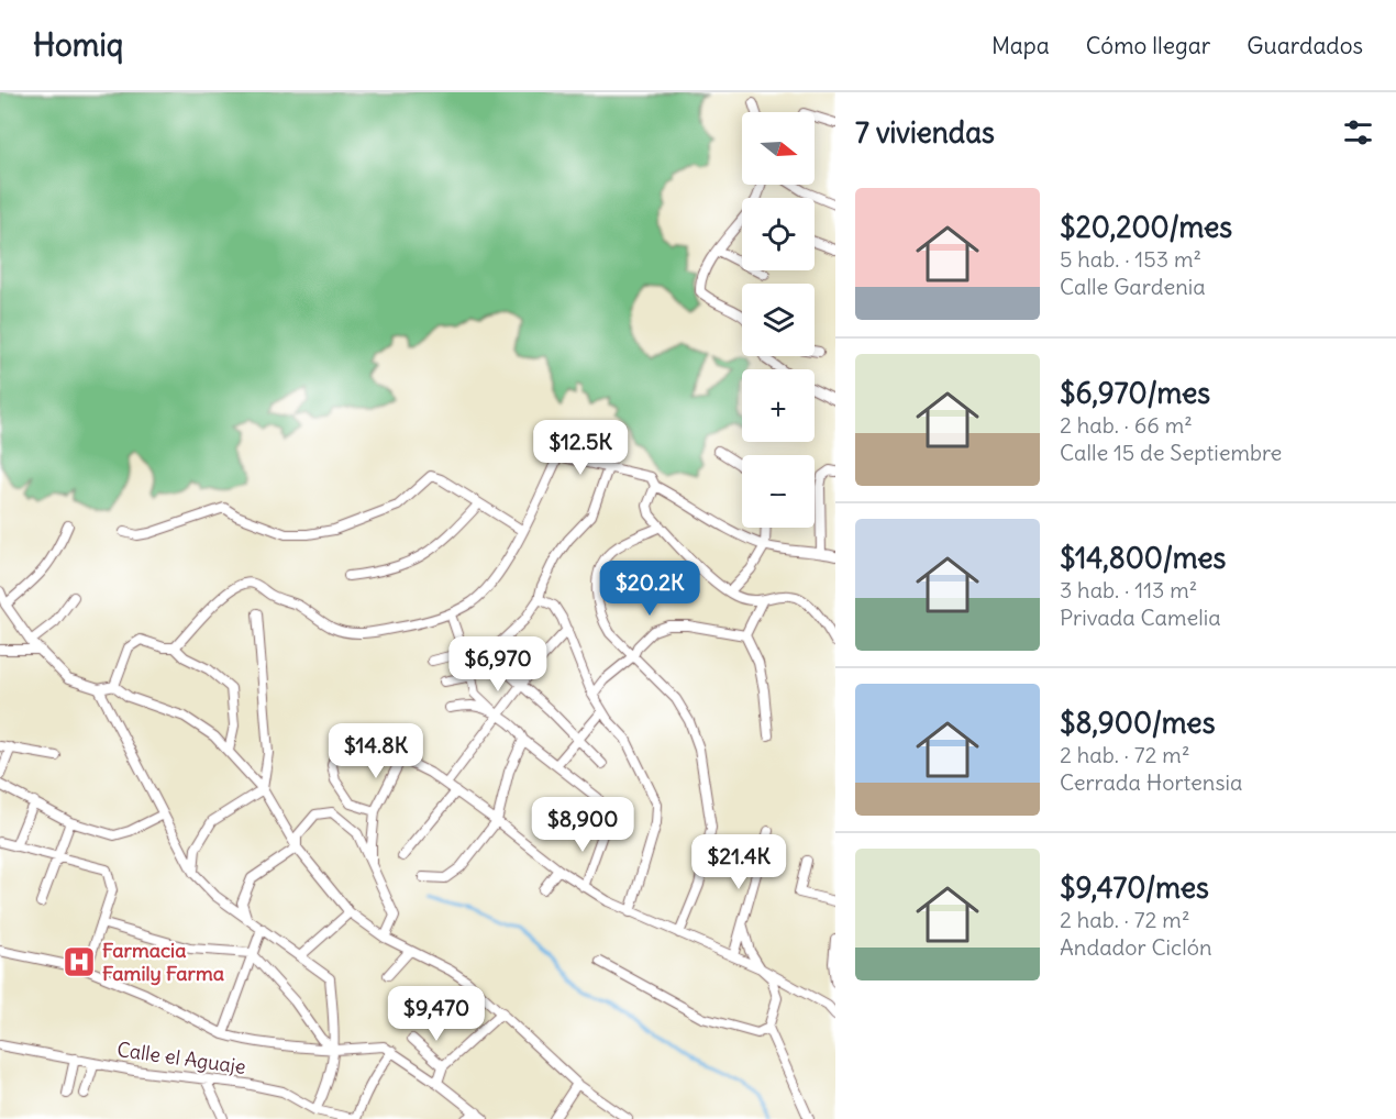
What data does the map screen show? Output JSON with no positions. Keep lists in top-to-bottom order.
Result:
{
  "streets": {
    "street": ["Calle el Aguaje"]
  },
  "places": {
    "hospital": ["Farmacia Family Farma"]
  },
  "north": "right",
  "page": {
    "header": "Homiq",
    "nav": ["Mapa", "Cómo llegar", "Guardados"],
    "heading": "7 viviendas",
    "map_buttons": ["+", "−"],
    "list": [
      {
        "name": "$20,200/mes",
        "note": "5 hab. · 153 m² · Calle Gardenia"
      },
      {
        "name": "$6,970/mes",
        "note": "2 hab. · 66 m² · Calle 15 de Septiembre"
      },
      {
        "name": "$14,800/mes",
        "note": "3 hab. · 113 m² · Privada Camelia"
      },
      {
        "name": "$8,900/mes",
        "note": "2 hab. · 72 m² · Cerrada Hortensia"
      },
      {
        "name": "$9,470/mes",
        "note": "2 hab. · 72 m² · Andador Ciclón"
      }
    ],
    "price": [
      "$12.5K",
      "$20.2K",
      "$6,970",
      "$14.8K",
      "$8,900",
      "$21.4K",
      "$9,470"
    ]
  }
}
